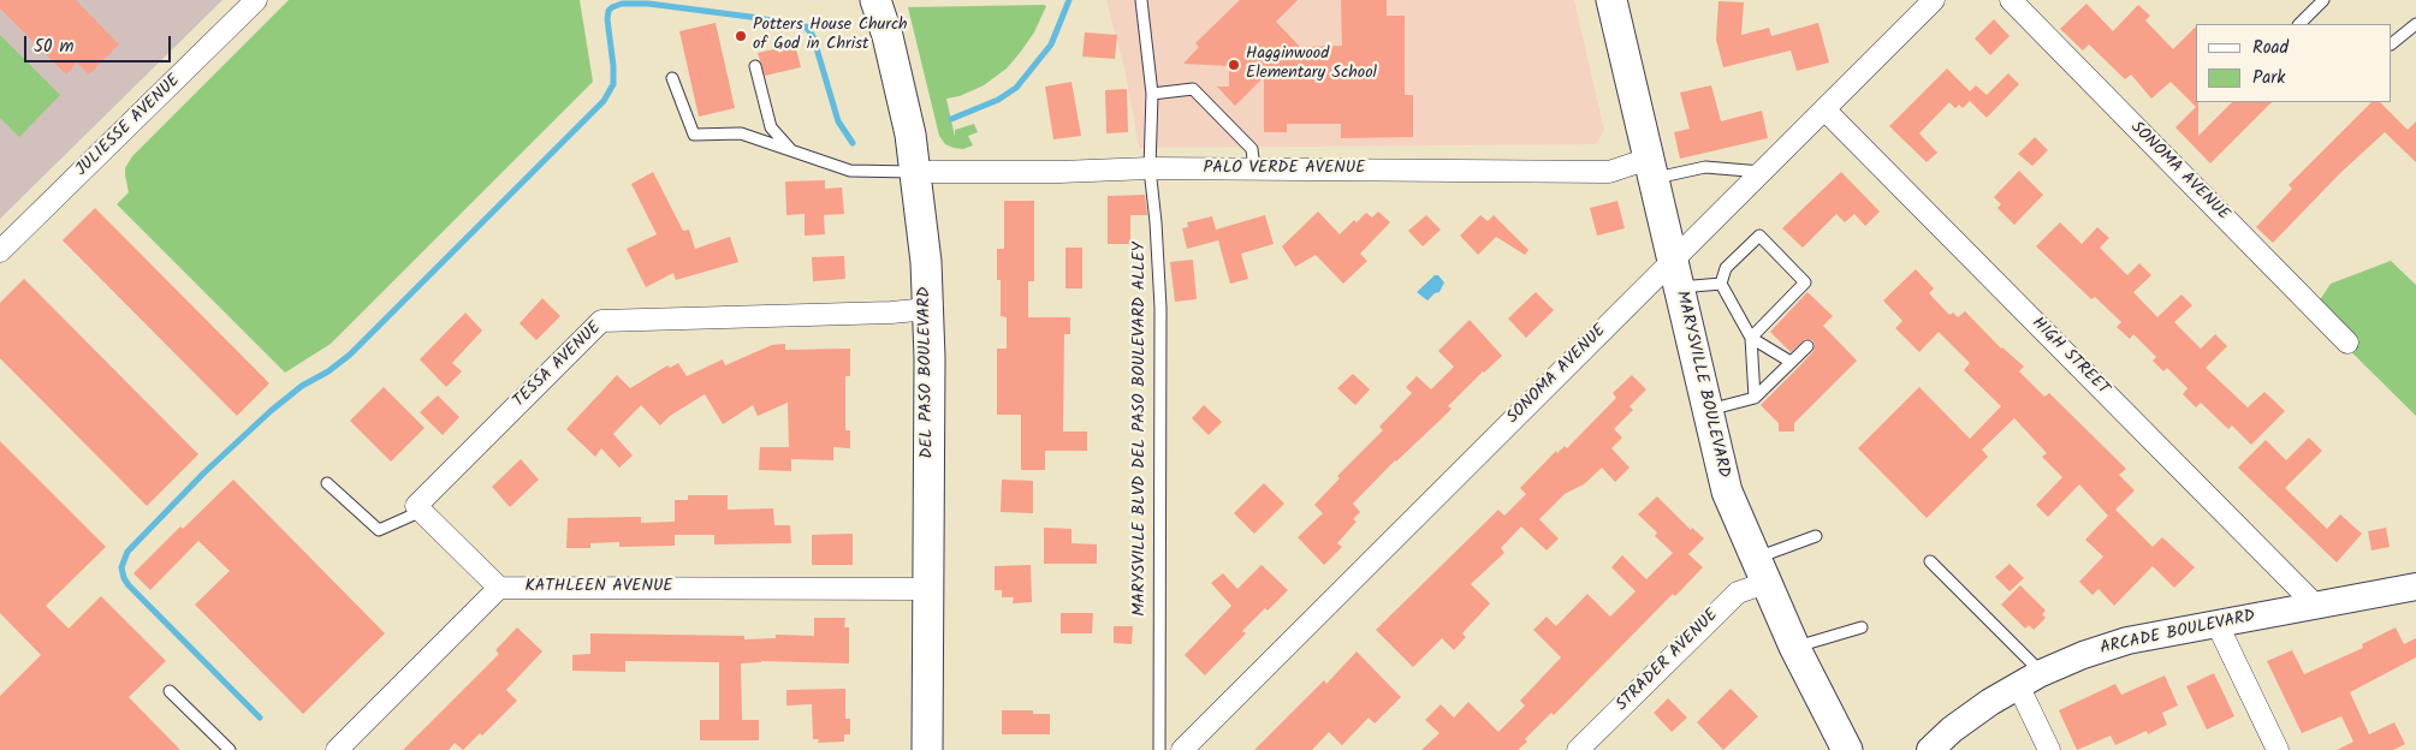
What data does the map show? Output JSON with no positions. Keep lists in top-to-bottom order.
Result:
{
  "streets": {
    "main road": ["DEL PASO BOULEVARD", "MARYSVILLE BOULEVARD"],
    "street": [
      "JULIESSE AVENUE",
      "PALO VERDE AVENUE",
      "SONOMA AVENUE",
      "HIGH STREET",
      "TESSA AVENUE",
      "KATHLEEN AVENUE",
      "ARCADE BOULEVARD",
      "STRADER AVENUE"
    ],
    "lane": ["MARYSVILLE BLVD DEL PASO BOULEVARD ALLEY"]
  },
  "crossings": [
    ["PALO VERDE AVENUE", "DEL PASO BOULEVARD"],
    ["PALO VERDE AVENUE", "MARYSVILLE BOULEVARD"],
    ["PALO VERDE AVENUE", "MARYSVILLE BLVD DEL PASO BOULEVARD ALLEY"],
    ["SONOMA AVENUE", "HIGH STREET"],
    ["SONOMA AVENUE", "MARYSVILLE BOULEVARD"],
    ["HIGH STREET", "ARCADE BOULEVARD"],
    ["TESSA AVENUE", "DEL PASO BOULEVARD"],
    ["DEL PASO BOULEVARD", "KATHLEEN AVENUE"],
    ["MARYSVILLE BOULEVARD", "STRADER AVENUE"]
  ],
  "places": ["Potters House Church of God in Christ", "Hagginwood Elementary School"],
  "legend": ["Road", "Park"],
  "scale_bar": "50 m"
}
